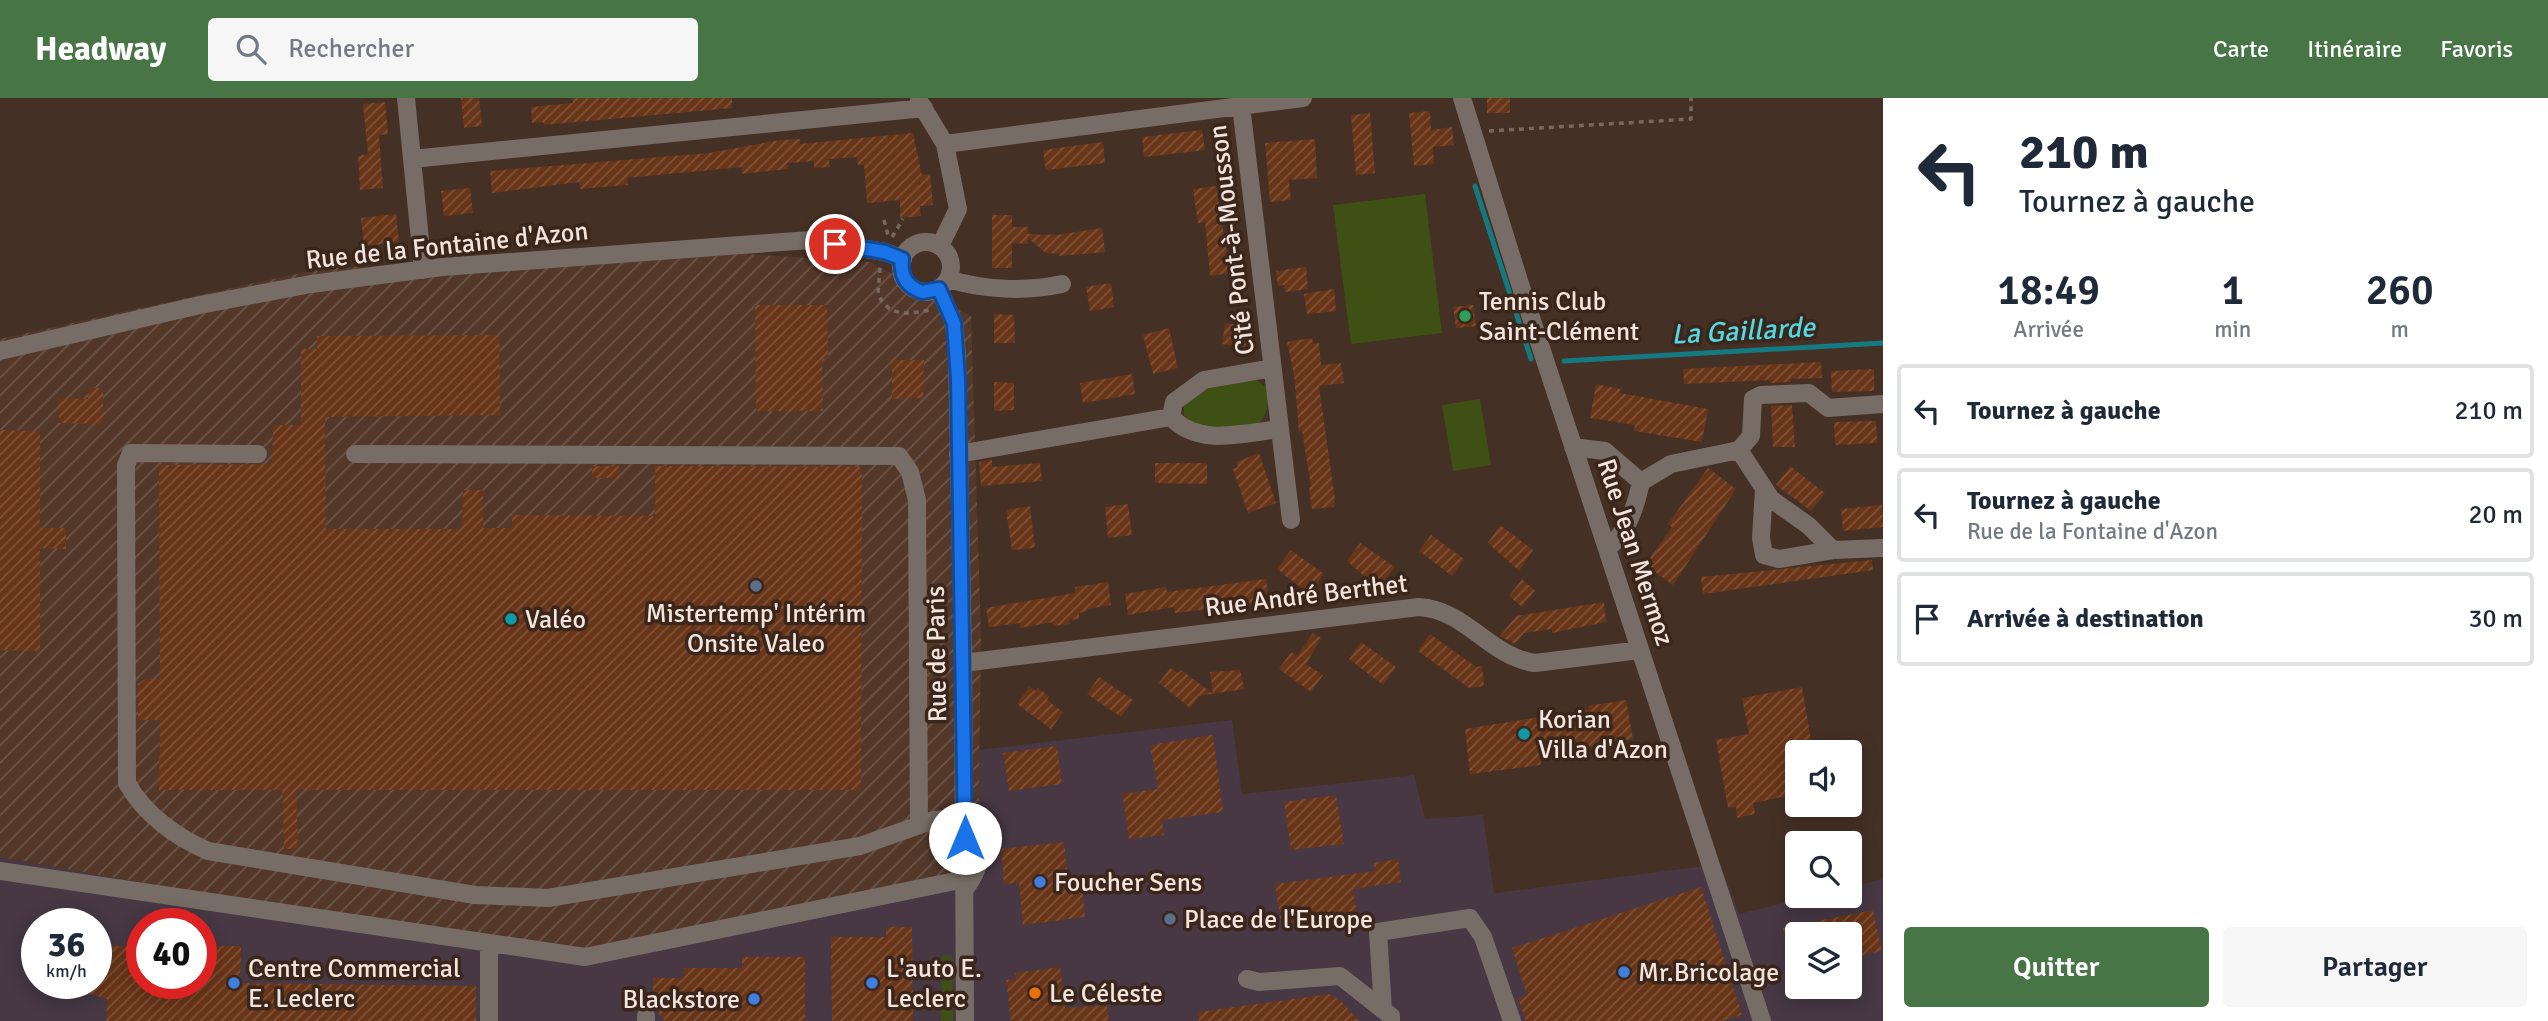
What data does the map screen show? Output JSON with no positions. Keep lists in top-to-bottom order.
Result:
{
  "streets": {
    "street": [
      "Cité Pont-à-Mousson",
      "Rue de la Fontaine d'Azon",
      "Rue Jean Mermoz",
      "Rue André Berthet",
      "Rue de Paris"
    ]
  },
  "crossings": [
    ["Rue de la Fontaine d'Azon", "Rue de Paris"],
    ["Rue Jean Mermoz", "Rue André Berthet"],
    ["Rue André Berthet", "Rue de Paris"]
  ],
  "water": ["La Gaillarde"],
  "places": [
    "Tennis Club Saint-Clément",
    "Mistertemp' Intérim Onsite Valeo",
    "Valéo",
    "Korian Villa d'Azon",
    "Foucher Sens",
    "Place de l'Europe",
    "Mr.Bricolage",
    "Centre Commercial E. Leclerc",
    "L'auto E. Leclerc",
    "Le Céleste",
    "Blackstore"
  ],
  "page": {
    "header": "Headway",
    "search": "Rechercher",
    "nav": ["Carte", "Itinéraire", "Favoris"],
    "turn": ["210 m", "Tournez à gauche"],
    "eta": [
      "18:49",
      "Arrivée",
      "1",
      "min",
      "260",
      "m"
    ],
    "list": [
      {
        "name": "Tournez à gauche",
        "value": "210 m"
      },
      {
        "name": "Tournez à gauche",
        "note": "Rue de la Fontaine d'Azon",
        "value": "20 m"
      },
      {
        "name": "Arrivée à destination",
        "value": "30 m"
      }
    ],
    "speed": "36 km/h",
    "limit": "40",
    "buttons": ["Quitter", "Partager"]
  }
}
